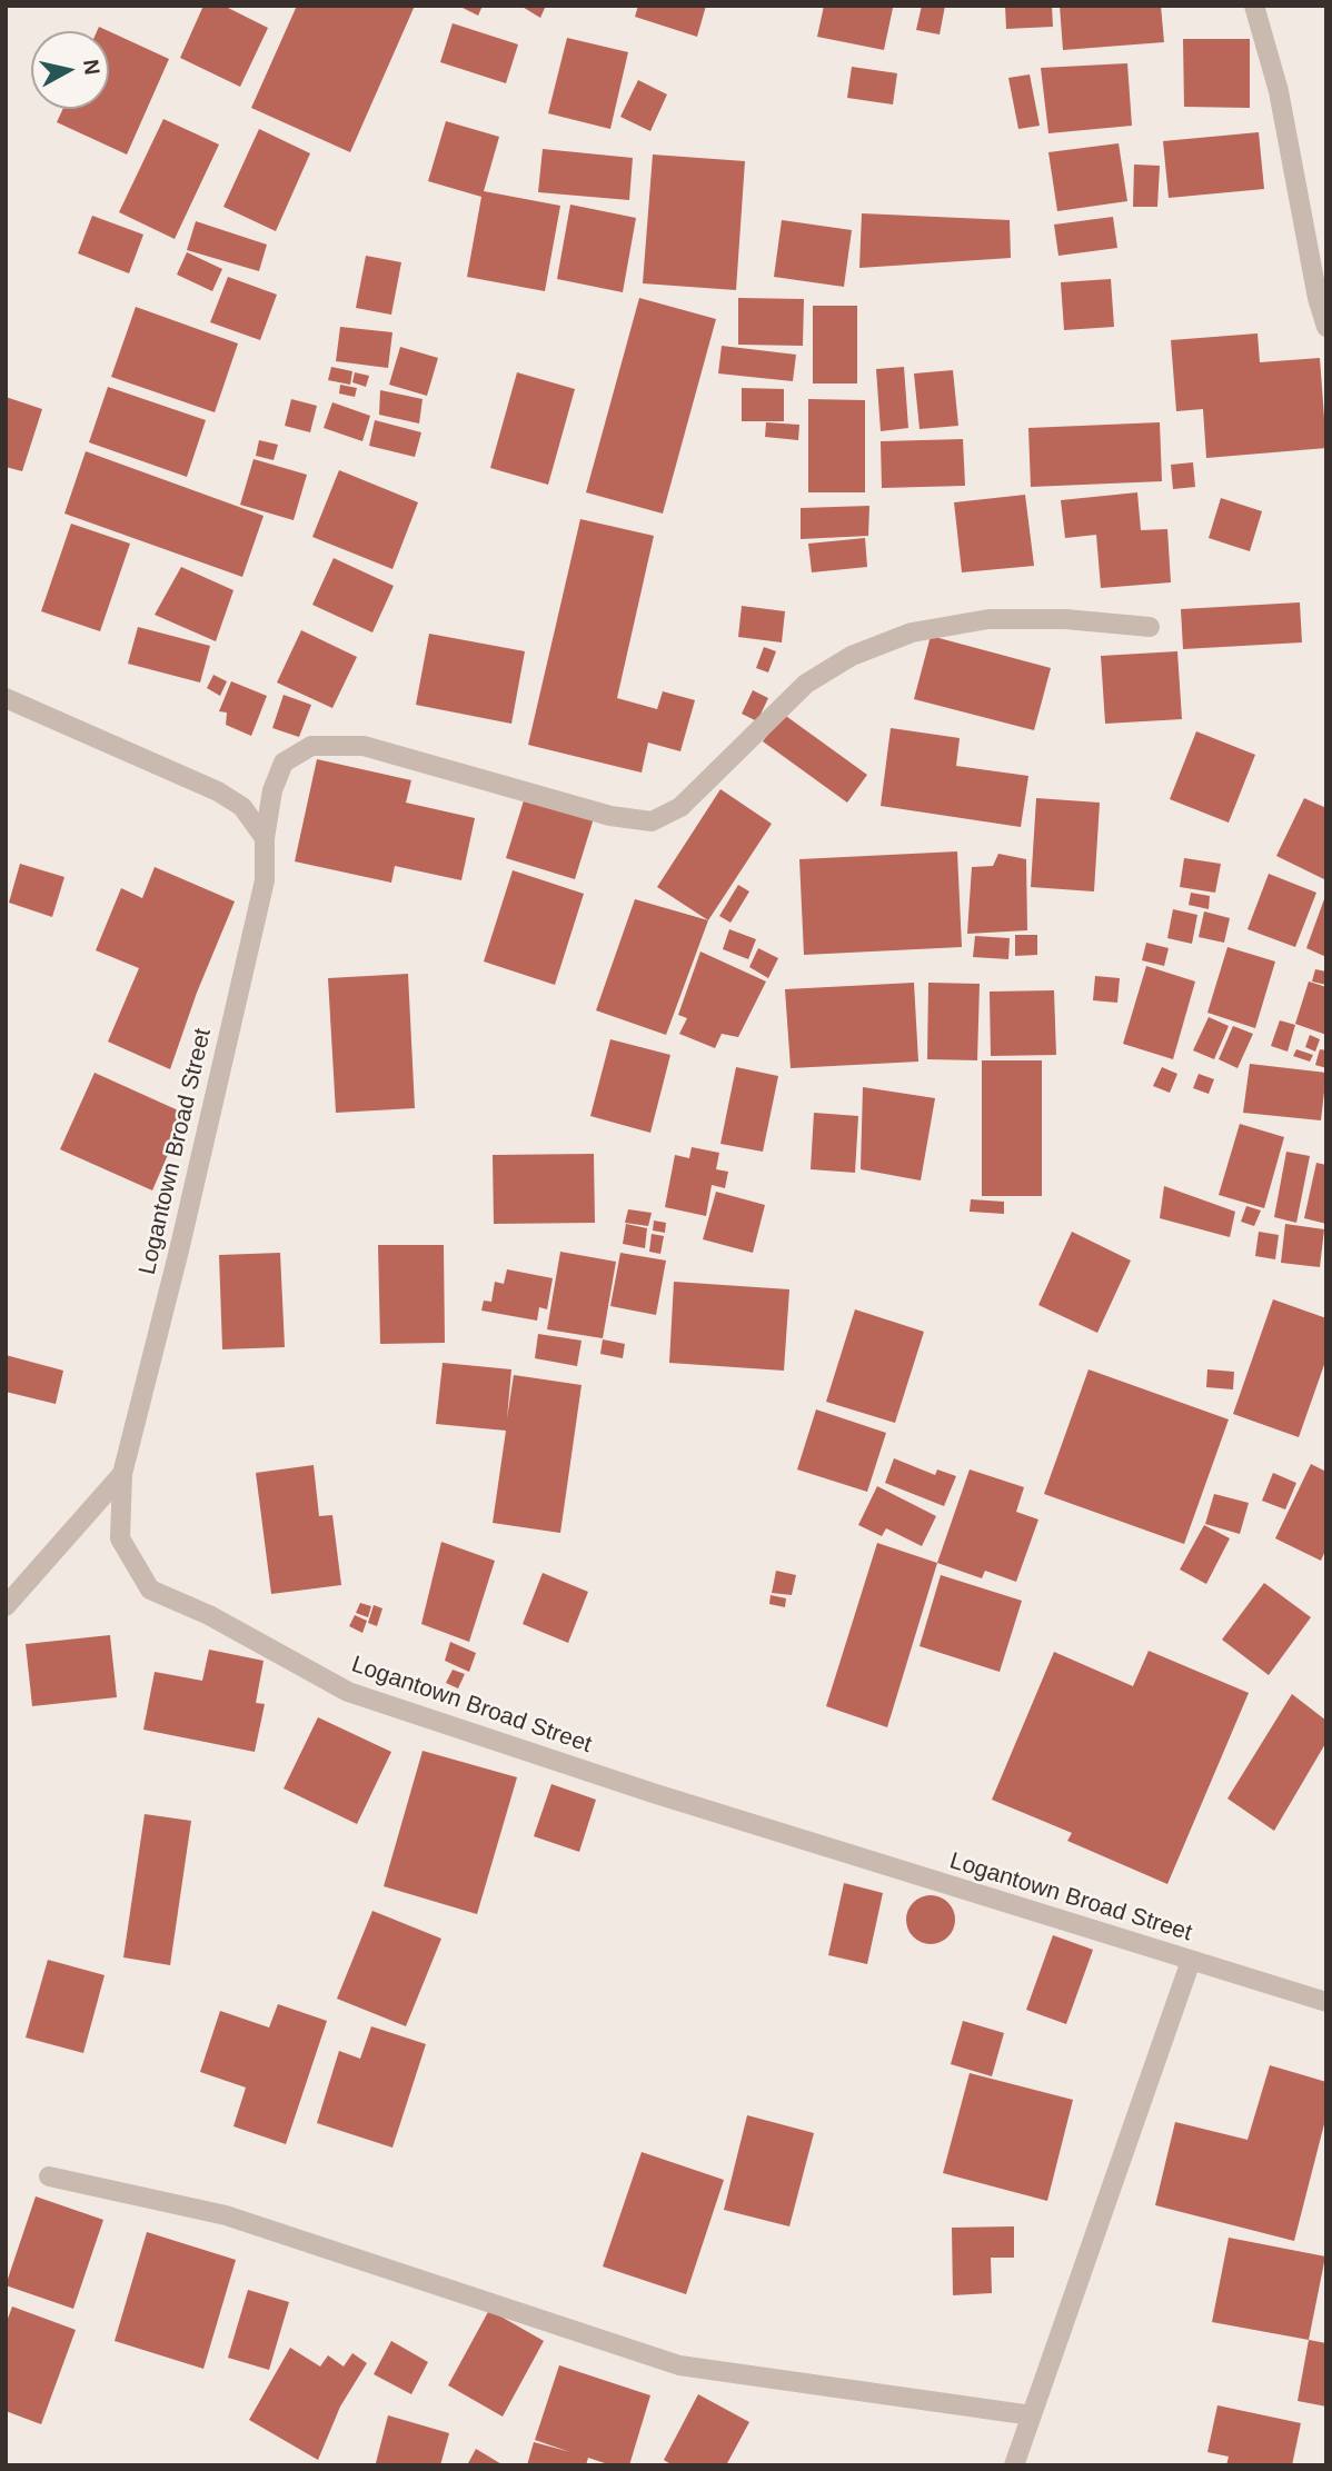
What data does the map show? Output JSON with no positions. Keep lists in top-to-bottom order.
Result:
{
  "streets": {
    "street": ["Logantown Broad Street"]
  },
  "north": "right"
}
